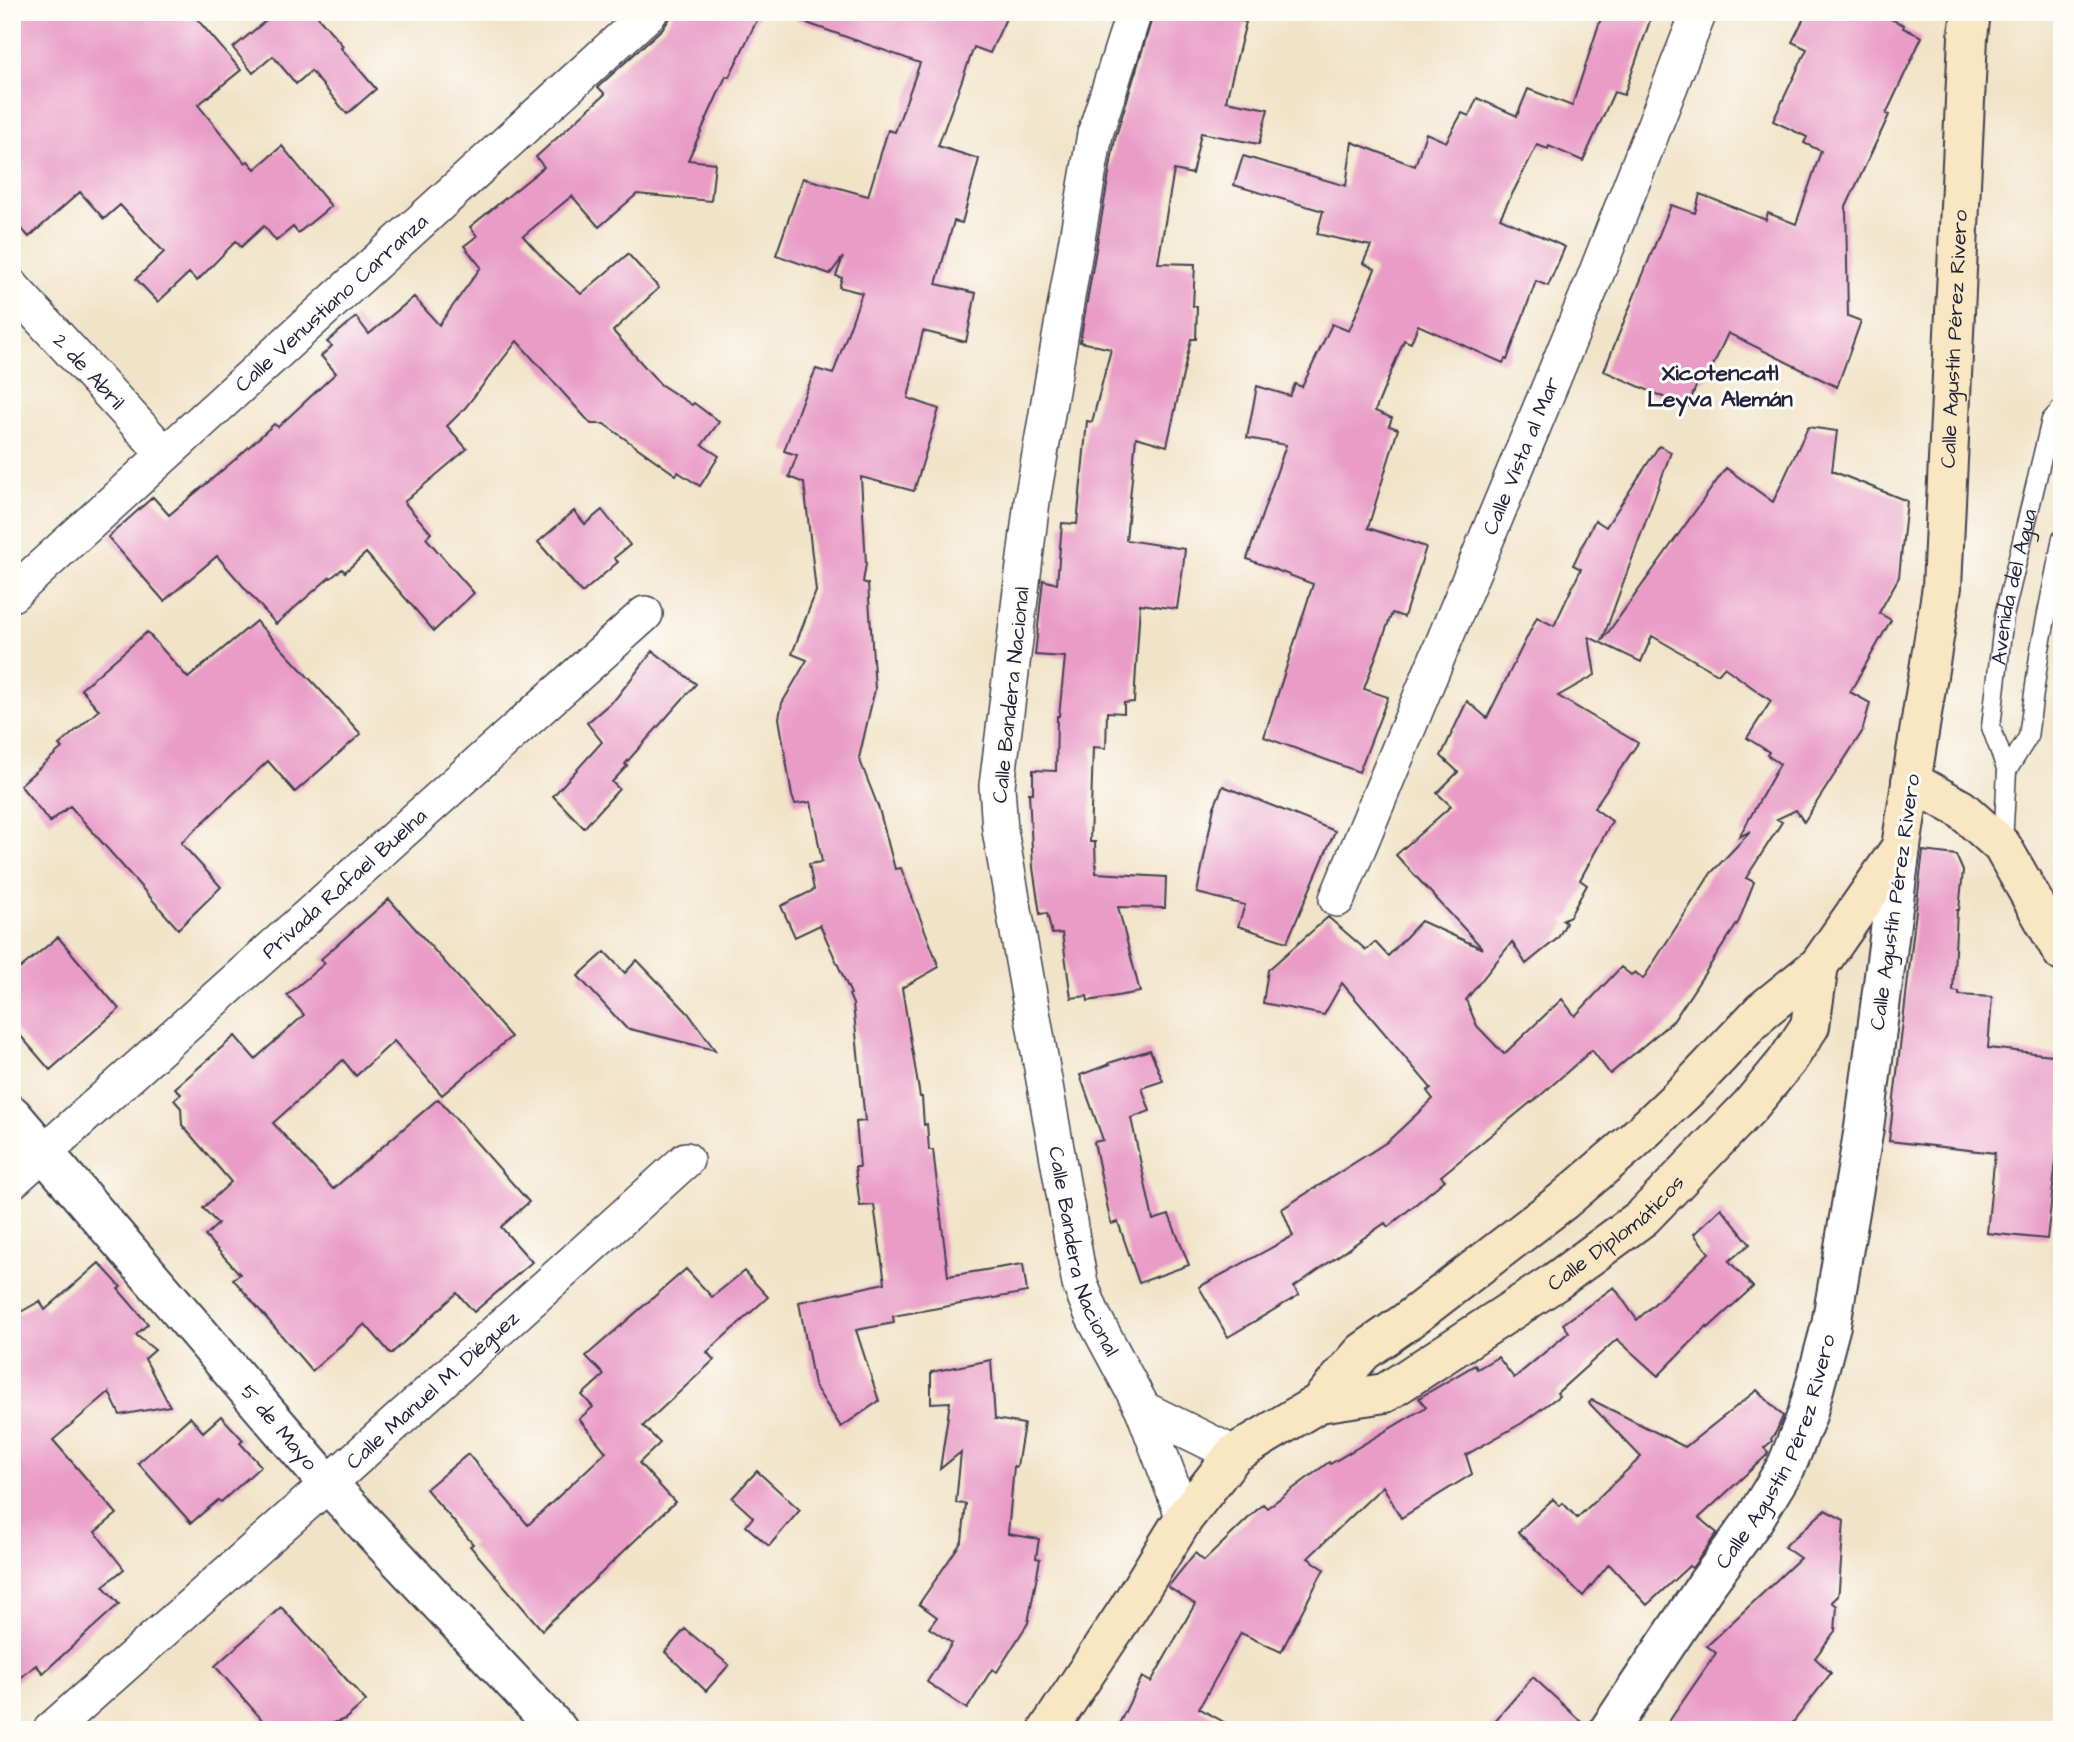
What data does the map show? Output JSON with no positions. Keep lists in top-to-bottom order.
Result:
{
  "streets": {
    "main road": ["Calle Agustín Pérez Rivero", "Calle Diplomáticos"],
    "street": [
      "Calle Venustiano Carranza",
      "2 de Abril",
      "Calle Vista al Mar",
      "Calle Bandera Nacional",
      "Privada Rafael Buelna",
      "Calle Manuel M. Diéguez",
      "5 de Mayo"
    ],
    "lane": ["Avenida del Agua"]
  },
  "crossings": [
    ["Calle Venustiano Carranza", "2 de Abril"],
    ["Calle Agustín Pérez Rivero", "Calle Diplomáticos"],
    ["Calle Bandera Nacional", "Calle Diplomáticos"],
    ["Privada Rafael Buelna", "5 de Mayo"],
    ["Calle Manuel M. Diéguez", "5 de Mayo"]
  ],
  "districts": ["Xicotencatl Leyva Alemán"]
}
